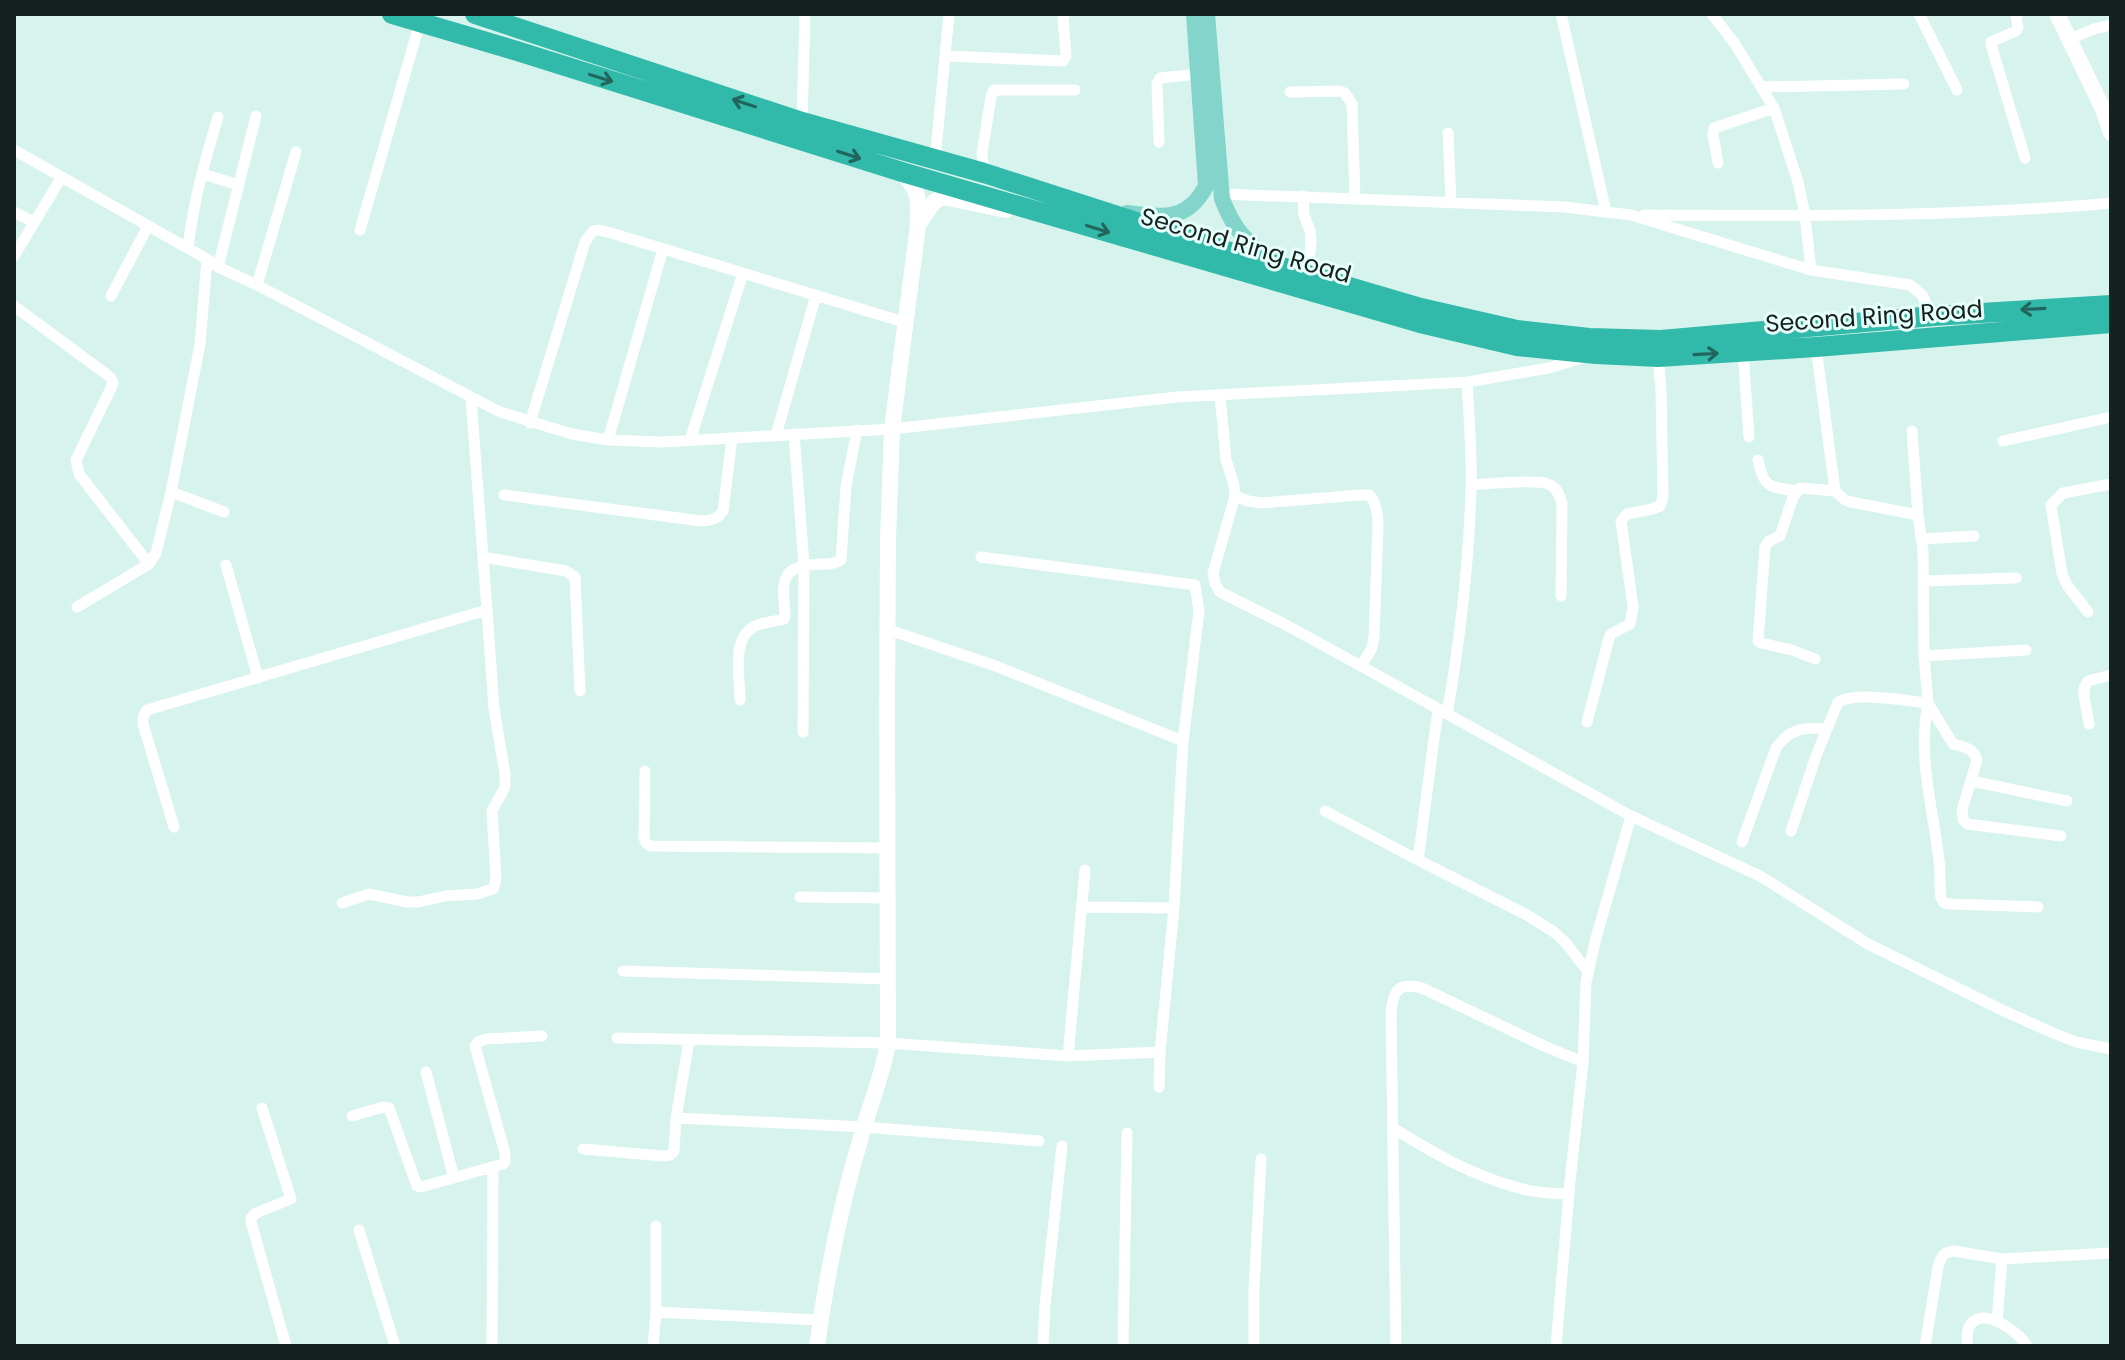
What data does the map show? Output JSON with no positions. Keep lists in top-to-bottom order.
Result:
{
  "streets": {
    "highway": ["Second Ring Road"]
  }
}
